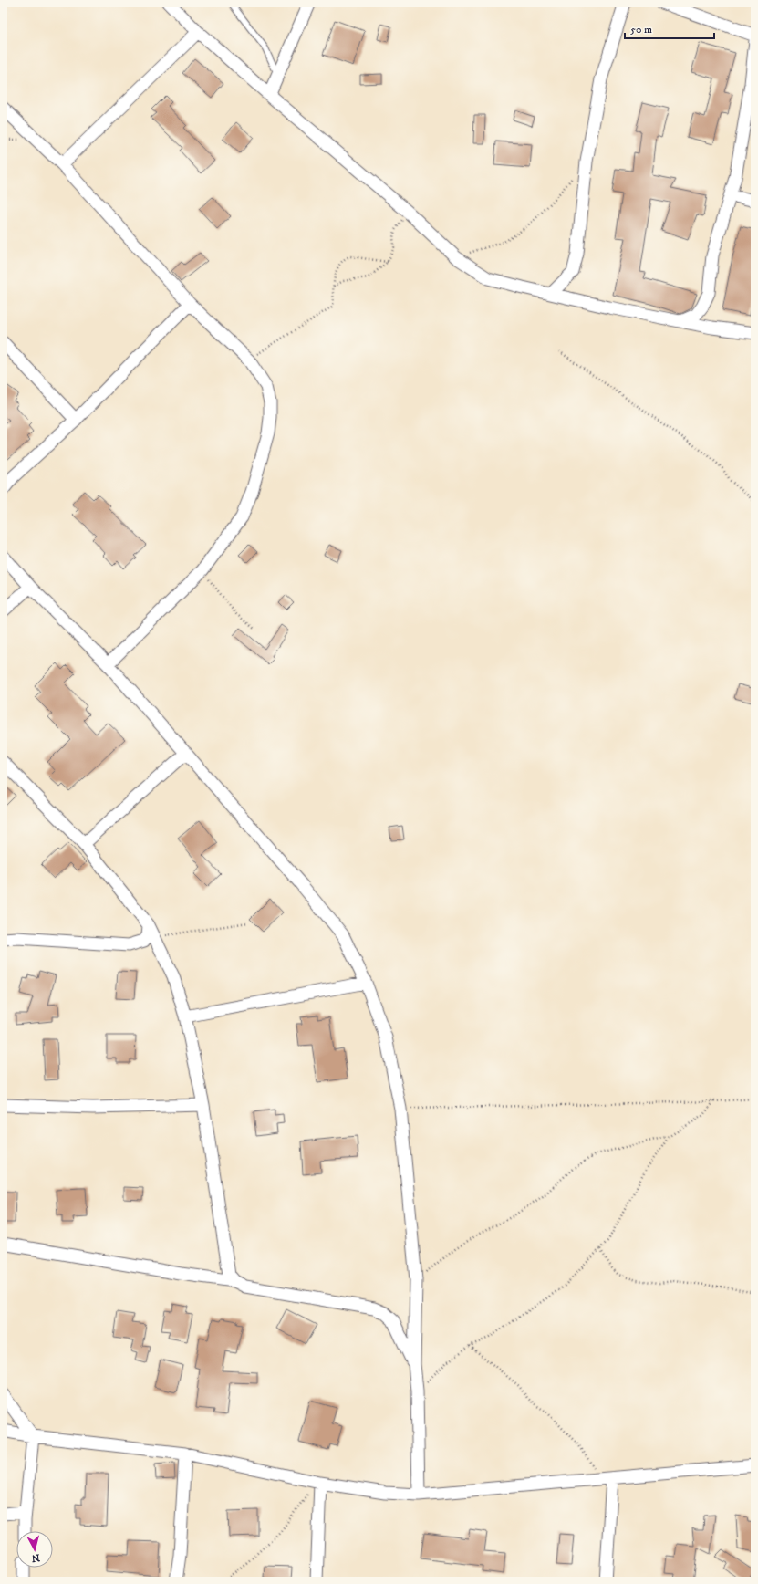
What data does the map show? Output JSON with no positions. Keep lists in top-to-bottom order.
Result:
{
  "scale_bar": "50 m",
  "north": "bottom"
}
